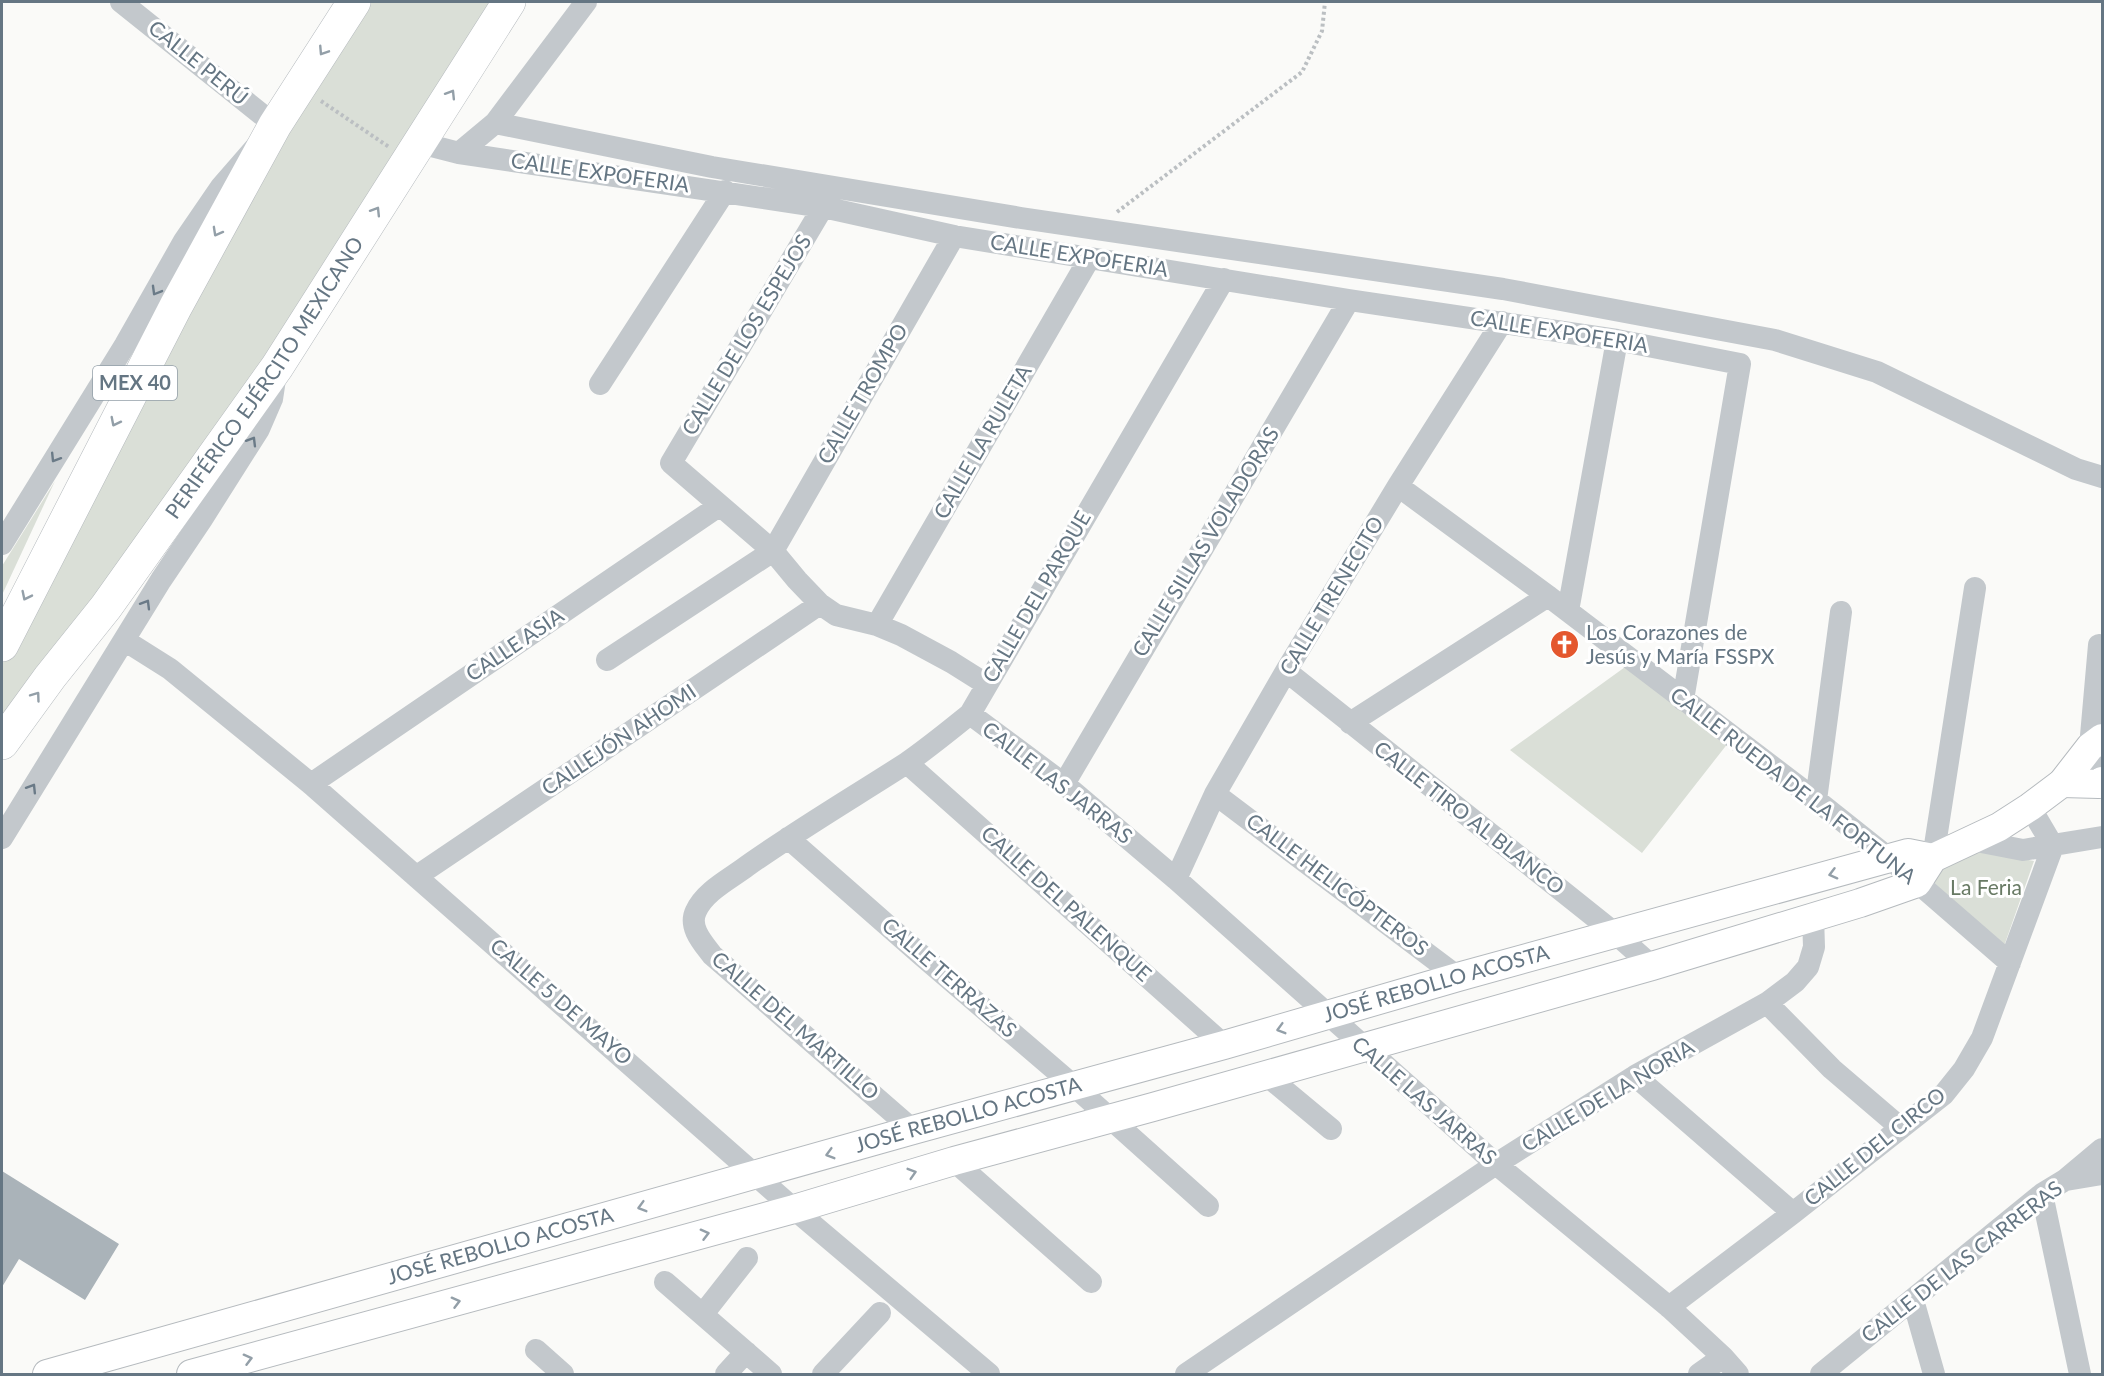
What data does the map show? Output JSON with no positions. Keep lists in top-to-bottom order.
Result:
{
  "streets": {
    "highway": ["PERIFÉRICO EJÉRCITO MEXICANO", "MEX 40"],
    "main road": ["JOSÉ REBOLLO ACOSTA"],
    "street": [
      "CALLE PERÚ",
      "CALLE EXPOFERIA",
      "CALLE DE LOS ESPEJOS",
      "CALLE TROMPO",
      "CALLE LA RULETA",
      "CALLE SILLAS VOLADORAS",
      "CALLE TRENECITO",
      "CALLE DEL PARQUE",
      "CALLE ASIA",
      "CALLEJÓN AHOMI",
      "CALLE LAS JARRAS",
      "CALLE RUEDA DE LA FORTUNA",
      "CALLE TIRO AL BLANCO",
      "CALLE HELICÓPTEROS",
      "CALLE DEL PALENQUE",
      "CALLE TERRAZAS",
      "CALLE 5 DE MAYO",
      "CALLE DEL MARTILLO",
      "CALLE DE LA NORIA",
      "CALLE DEL CIRCO",
      "CALLE DE LAS CARRERAS"
    ]
  },
  "crossings": [
    ["CALLE PERÚ", "MEX 40"],
    ["CALLE EXPOFERIA", "CALLE DE LOS ESPEJOS"],
    ["CALLE EXPOFERIA", "PERIFÉRICO EJÉRCITO MEXICANO"],
    ["CALLE EXPOFERIA", "CALLE TROMPO"],
    ["CALLE EXPOFERIA", "CALLE LA RULETA"],
    ["CALLE EXPOFERIA", "CALLE SILLAS VOLADORAS"],
    ["CALLE EXPOFERIA", "CALLE TRENECITO"],
    ["CALLE EXPOFERIA", "CALLE DEL PARQUE"],
    ["CALLE EXPOFERIA", "CALLE RUEDA DE LA FORTUNA"],
    ["CALLE DE LOS ESPEJOS", "CALLE ASIA"],
    ["CALLE SILLAS VOLADORAS", "CALLE LAS JARRAS"],
    ["CALLE TRENECITO", "CALLE LAS JARRAS"],
    ["CALLE TRENECITO", "CALLE RUEDA DE LA FORTUNA"],
    ["CALLE TRENECITO", "CALLE TIRO AL BLANCO"],
    ["CALLE TRENECITO", "CALLE HELICÓPTEROS"],
    ["CALLE DEL PARQUE", "CALLE LAS JARRAS"],
    ["CALLE DEL PARQUE", "CALLE DEL PALENQUE"],
    ["CALLE DEL PARQUE", "CALLE TERRAZAS"],
    ["CALLE DEL PARQUE", "CALLE DEL MARTILLO"],
    ["CALLE ASIA", "CALLE 5 DE MAYO"],
    ["CALLEJÓN AHOMI", "CALLE 5 DE MAYO"],
    ["CALLE LAS JARRAS", "JOSÉ REBOLLO ACOSTA"],
    ["CALLE LAS JARRAS", "CALLE DE LA NORIA"],
    ["CALLE LAS JARRAS", "CALLE DEL CIRCO"],
    ["CALLE RUEDA DE LA FORTUNA", "JOSÉ REBOLLO ACOSTA"],
    ["CALLE RUEDA DE LA FORTUNA", "CALLE DEL CIRCO"],
    ["CALLE TIRO AL BLANCO", "JOSÉ REBOLLO ACOSTA"],
    ["CALLE HELICÓPTEROS", "JOSÉ REBOLLO ACOSTA"],
    ["CALLE DEL PALENQUE", "JOSÉ REBOLLO ACOSTA"],
    ["CALLE TERRAZAS", "JOSÉ REBOLLO ACOSTA"],
    ["JOSÉ REBOLLO ACOSTA", "CALLE 5 DE MAYO"],
    ["JOSÉ REBOLLO ACOSTA", "CALLE DEL MARTILLO"],
    ["JOSÉ REBOLLO ACOSTA", "CALLE DE LA NORIA"]
  ],
  "parks": ["La Feria"],
  "places": {
    "church": ["Los Corazones de Jesús y María FSSPX"]
  }
}
